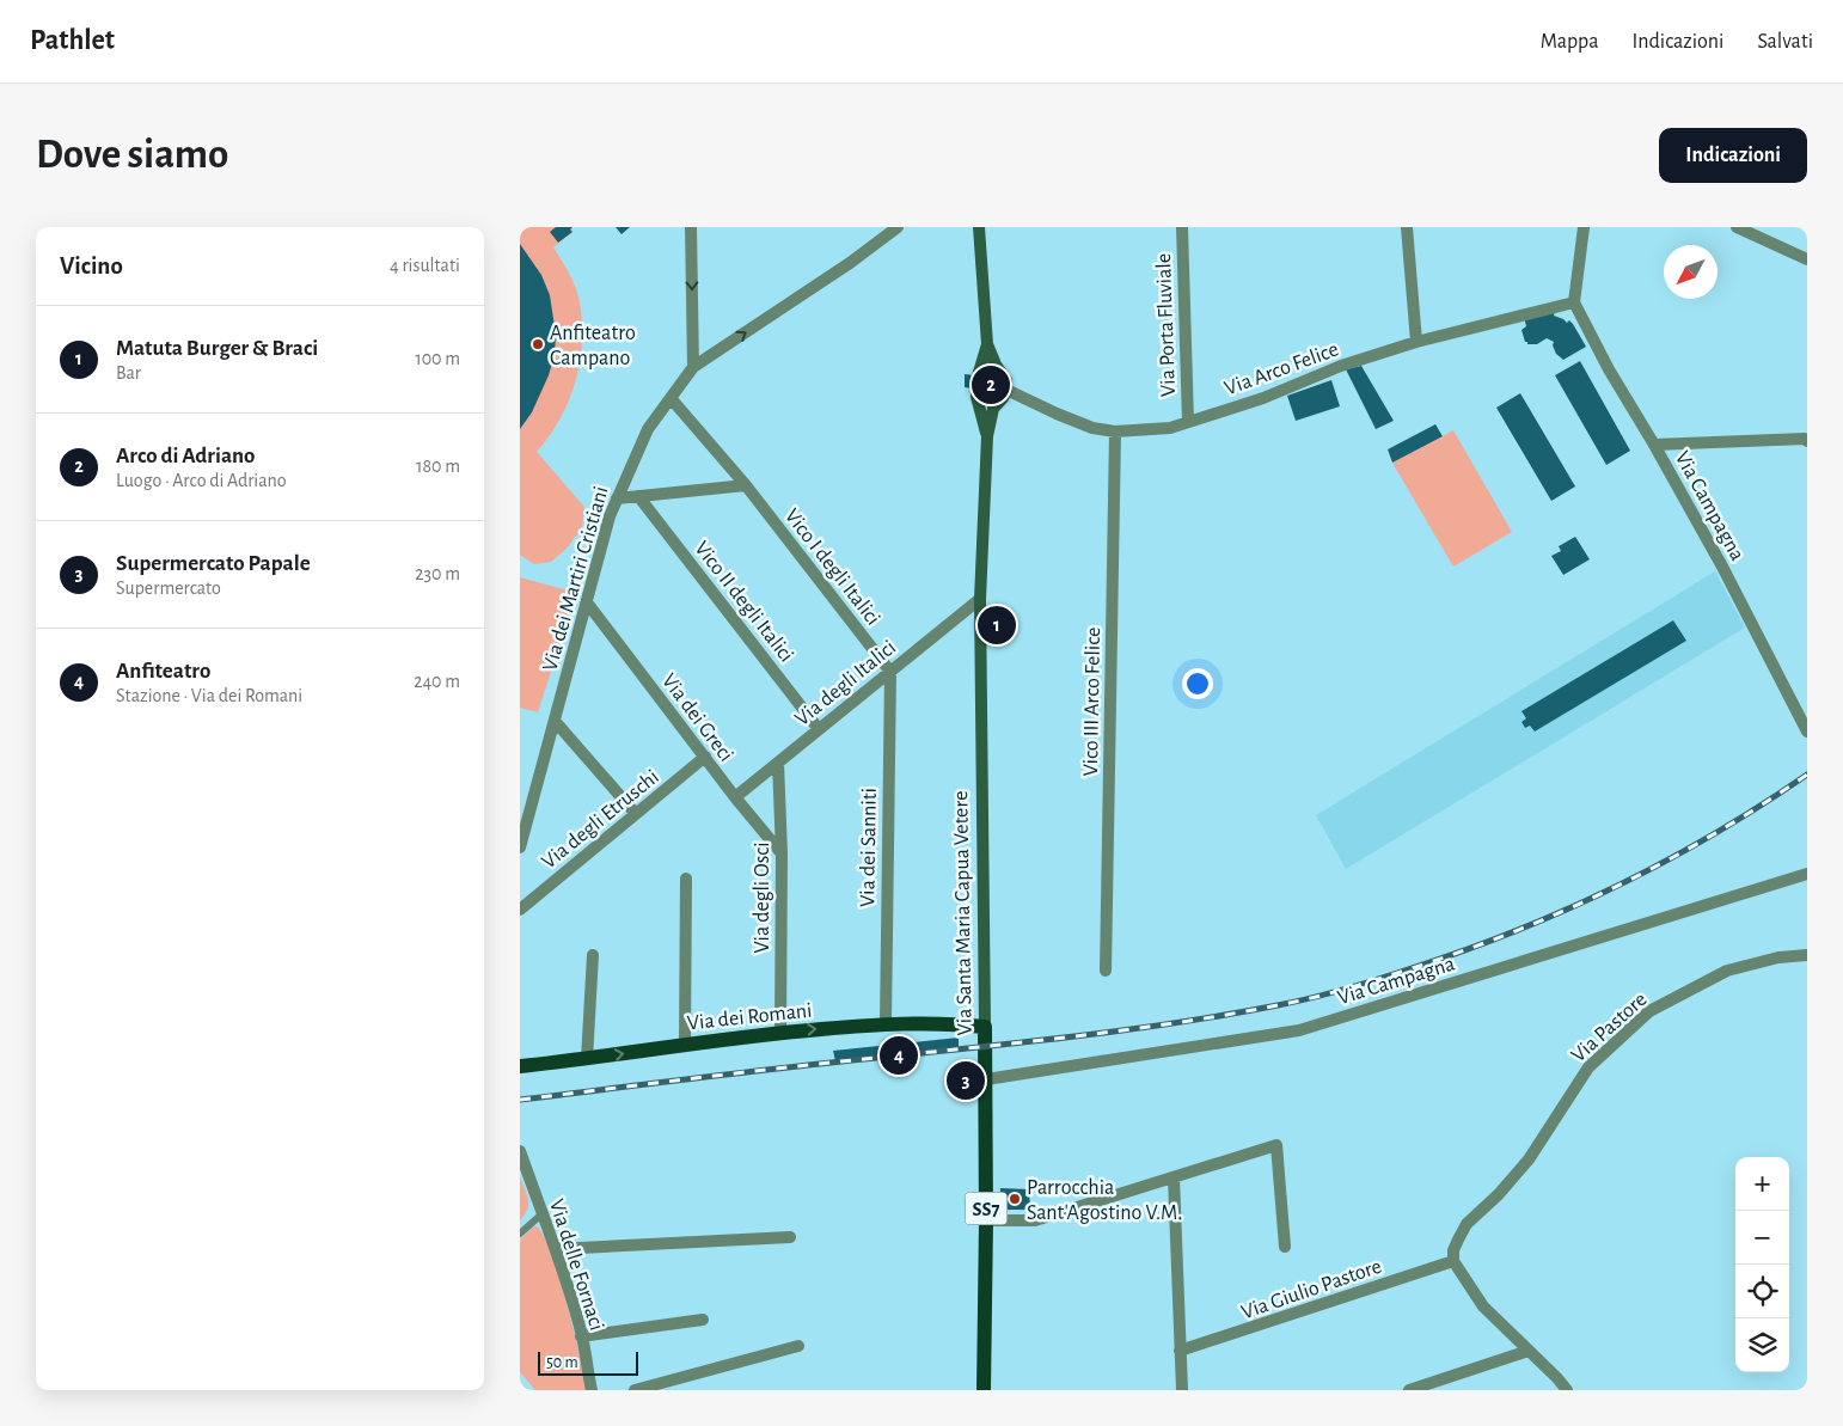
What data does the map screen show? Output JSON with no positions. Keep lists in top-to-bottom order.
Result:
{
  "streets": {
    "main road": ["Via Santa Maria Capua Vetere", "Via dei Romani", "SS7"],
    "street": [
      "Via Porta Fluviale",
      "Via Arco Felice",
      "Via Campagna",
      "Vico I degli Italici",
      "Via dei Martiri Cristiani",
      "Vico II degli Italici",
      "Via degli Italici",
      "Vico III Arco Felice",
      "Via dei Greci",
      "Via degli Etruschi",
      "Via dei Sanniti",
      "Via degli Osci",
      "Via Pastore",
      "Via delle Fornaci",
      "Via Giulio Pastore"
    ]
  },
  "crossings": [
    ["Via Porta Fluviale", "Via Arco Felice"],
    ["Via Arco Felice", "Via Campagna"],
    ["Via Arco Felice", "Vico III Arco Felice"],
    ["Via Arco Felice", "SS7"],
    ["Via Campagna", "Via Santa Maria Capua Vetere"],
    ["Vico I degli Italici", "Via dei Martiri Cristiani"],
    ["Vico I degli Italici", "Via degli Italici"],
    ["Vico I degli Italici", "Via dei Sanniti"],
    ["Via dei Martiri Cristiani", "Via dei Greci"],
    ["Vico II degli Italici", "Via degli Italici"],
    ["Via degli Italici", "Via dei Greci"],
    ["Via degli Italici", "Via dei Sanniti"],
    ["Via degli Italici", "Via degli Osci"],
    ["Via degli Italici", "Via Santa Maria Capua Vetere"],
    ["Via dei Greci", "Via degli Etruschi"],
    ["Via dei Greci", "Via degli Osci"],
    ["Via dei Sanniti", "Via dei Romani"],
    ["Via degli Osci", "Via dei Romani"],
    ["Via Santa Maria Capua Vetere", "Via dei Romani"],
    ["Via Santa Maria Capua Vetere", "SS7"],
    ["Via Pastore", "Via Giulio Pastore"]
  ],
  "one_way": ["Via dei Romani"],
  "places": ["Anfiteatro Campano", "Parrocchia Sant'Agostino V.M."],
  "scale_bar": "50 m",
  "north": "bottom left",
  "page": {
    "header": "Pathlet",
    "nav": ["Mappa", "Indicazioni", "Salvati"],
    "buttons": "Indicazioni",
    "title": "Dove siamo",
    "heading": ["Vicino", "4 risultati"],
    "list": [
      {
        "mark": "1",
        "name": "Matuta Burger & Braci",
        "note": "Bar",
        "value": "100 m"
      },
      {
        "mark": "2",
        "name": "Arco di Adriano",
        "note": "Luogo · Arco di Adriano",
        "value": "180 m"
      },
      {
        "mark": "3",
        "name": "Supermercato Papale",
        "note": "Supermercato",
        "value": "230 m"
      },
      {
        "mark": "4",
        "name": "Anfiteatro",
        "note": "Stazione · Via dei Romani",
        "value": "240 m"
      }
    ],
    "pins": [
      "2",
      "1",
      "4",
      "3"
    ],
    "map_buttons": ["+", "−"],
    "scale": "50 m"
  }
}
